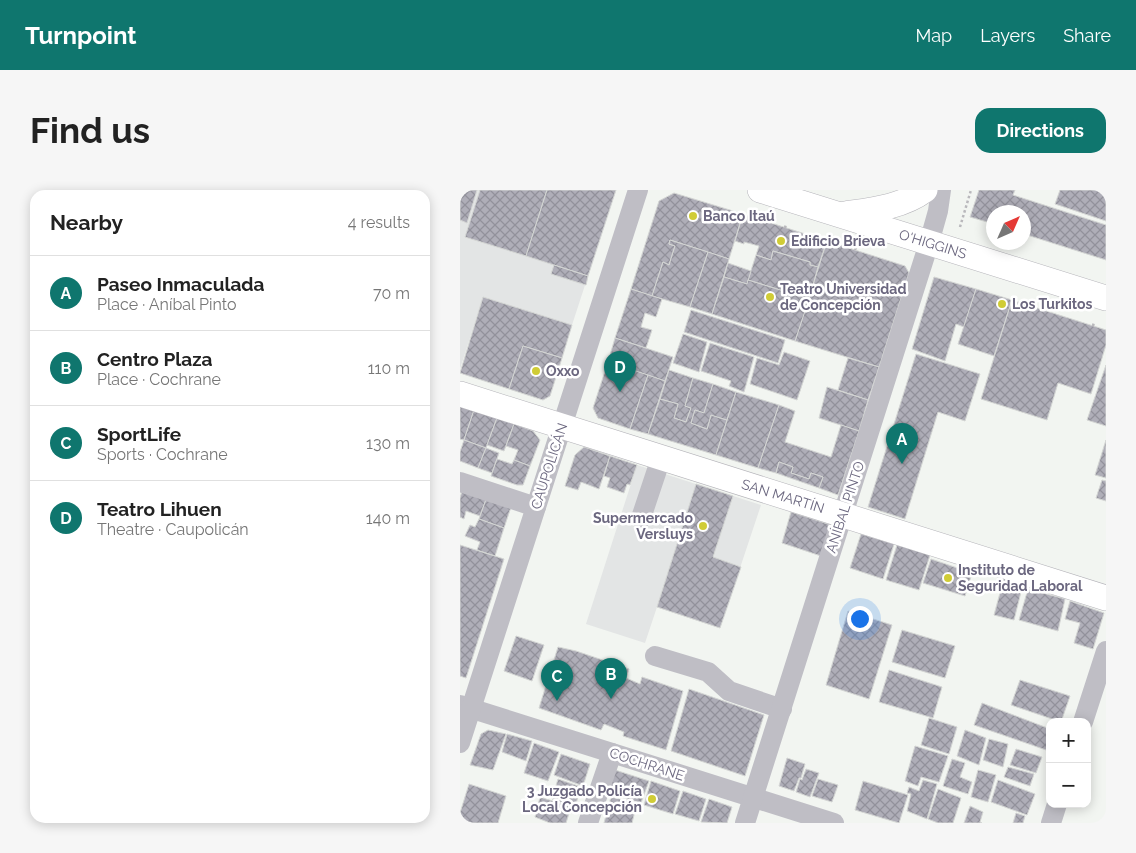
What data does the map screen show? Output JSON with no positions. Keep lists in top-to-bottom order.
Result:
{
  "streets": {
    "main road": ["O'HIGGINS", "SAN MARTÍN"],
    "street": ["CAUPOLICÁN", "ANÍBAL PINTO", "COCHRANE"]
  },
  "crossings": [
    ["O'HIGGINS", "ANÍBAL PINTO"],
    ["CAUPOLICÁN", "SAN MARTÍN"],
    ["CAUPOLICÁN", "COCHRANE"],
    ["SAN MARTÍN", "ANÍBAL PINTO"],
    ["ANÍBAL PINTO", "COCHRANE"]
  ],
  "places": [
    "Banco Itaú",
    "Edificio Brieva",
    "Teatro Universidad de Concepción",
    "Los Turkitos",
    "Oxxo",
    "Supermercado Versluys",
    "Instituto de Seguridad Laboral",
    "3 Juzgado Policía Local Concepción"
  ],
  "north": "top right",
  "page": {
    "header": "Turnpoint",
    "nav": ["Map", "Layers", "Share"],
    "buttons": "Directions",
    "title": "Find us",
    "heading": ["Nearby", "4 results"],
    "list": [
      {
        "mark": "A",
        "name": "Paseo Inmaculada",
        "note": "Place · Aníbal Pinto",
        "value": "70 m"
      },
      {
        "mark": "B",
        "name": "Centro Plaza",
        "note": "Place · Cochrane",
        "value": "110 m"
      },
      {
        "mark": "C",
        "name": "SportLife",
        "note": "Sports · Cochrane",
        "value": "130 m"
      },
      {
        "mark": "D",
        "name": "Teatro Lihuen",
        "note": "Theatre · Caupolicán",
        "value": "140 m"
      }
    ],
    "pins": [
      "D",
      "A",
      "B",
      "C"
    ],
    "map_buttons": ["+", "−"]
  }
}
